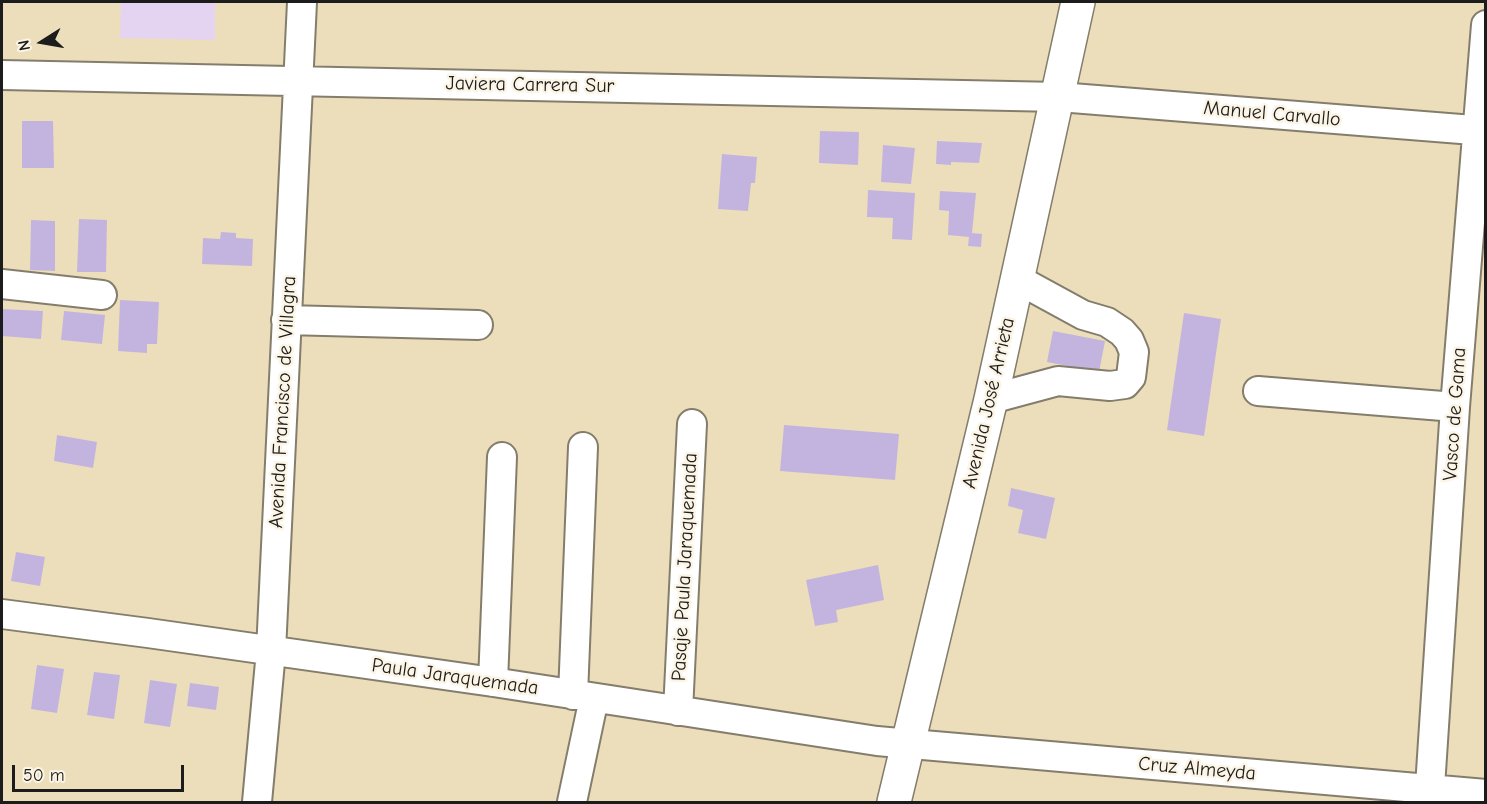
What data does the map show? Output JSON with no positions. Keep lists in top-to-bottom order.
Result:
{
  "streets": {
    "main road": ["Avenida José Arrieta"],
    "street": [
      "Javiera Carrera Sur",
      "Manuel Carvallo",
      "Avenida Francisco de Villagra",
      "Vasco de Gama",
      "Pasaje Paula Jaraquemada",
      "Paula Jaraquemada",
      "Cruz Almeyda"
    ]
  },
  "crossings": [
    ["Javiera Carrera Sur", "Manuel Carvallo"],
    ["Javiera Carrera Sur", "Avenida Francisco de Villagra"],
    ["Javiera Carrera Sur", "Avenida José Arrieta"],
    ["Manuel Carvallo", "Avenida José Arrieta"],
    ["Manuel Carvallo", "Vasco de Gama"],
    ["Avenida Francisco de Villagra", "Paula Jaraquemada"],
    ["Avenida José Arrieta", "Paula Jaraquemada"],
    ["Avenida José Arrieta", "Cruz Almeyda"],
    ["Vasco de Gama", "Cruz Almeyda"],
    ["Pasaje Paula Jaraquemada", "Paula Jaraquemada"],
    ["Paula Jaraquemada", "Cruz Almeyda"]
  ],
  "scale_bar": "50 m",
  "north": "left"
}
